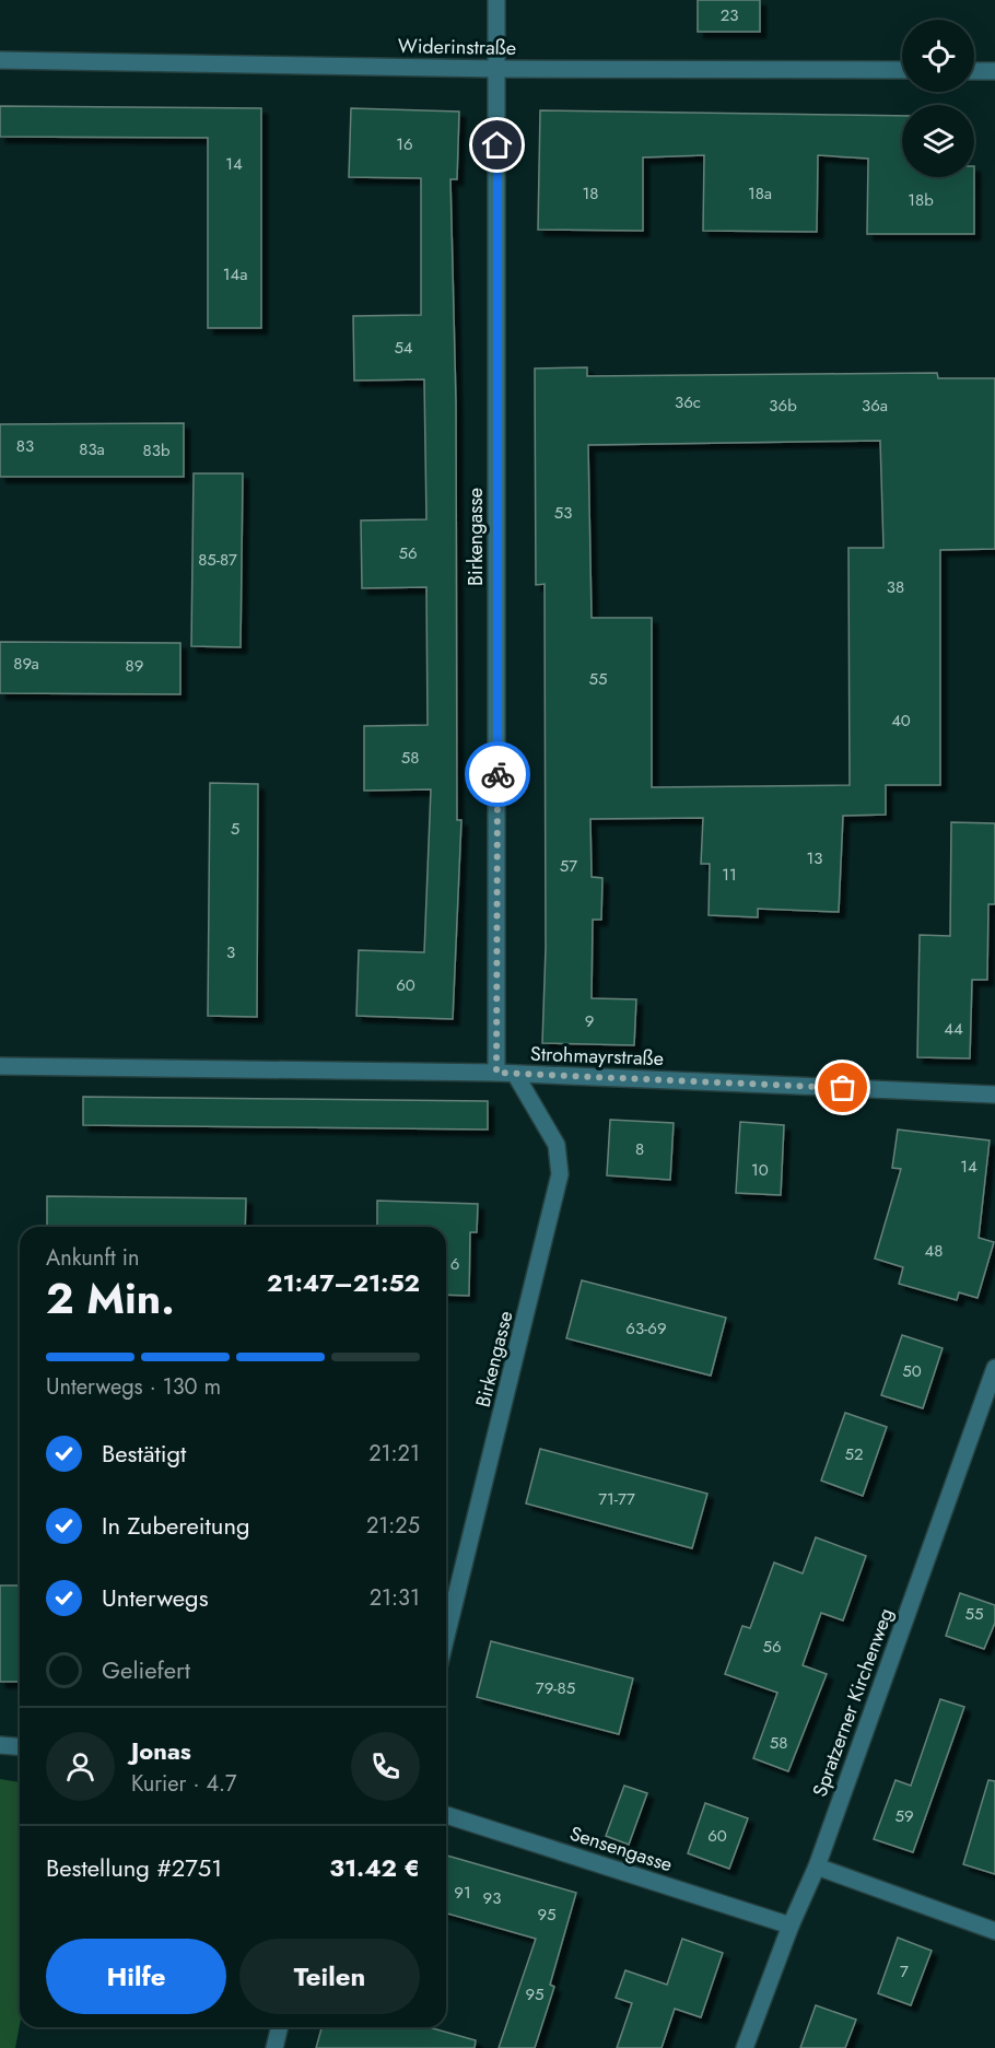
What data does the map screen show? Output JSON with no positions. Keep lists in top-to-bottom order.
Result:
{
  "streets": {
    "street": [
      "Widerinstraße",
      "Birkengasse",
      "Strohmayrstraße",
      "Spratzerner Kirchenweg",
      "Sensengasse"
    ]
  },
  "crossings": [
    ["Widerinstraße", "Birkengasse"],
    ["Birkengasse", "Strohmayrstraße"],
    ["Spratzerner Kirchenweg", "Sensengasse"]
  ],
  "house_numbers": [
    "23",
    "16",
    "14",
    "18",
    "18a",
    "18b",
    "14a",
    "54",
    "36c",
    "36b",
    "36a",
    "83",
    "83a",
    "83b",
    "53",
    "56",
    "85-87",
    "38",
    "89a",
    "89",
    "55",
    "40",
    "58",
    "5",
    "13",
    "57",
    "11",
    "3",
    "60",
    "9",
    "44",
    "8",
    "14",
    "10",
    "48",
    "6",
    "63-69",
    "50",
    "52",
    "71-77",
    "55",
    "56",
    "79-85",
    "58",
    "59",
    "60",
    "91",
    "93",
    "95",
    "7",
    "95"
  ],
  "page": {
    "heading": ["2 Min.", "Ankunft in", "21:47–21:52"],
    "panel": [
      "Jonas",
      "Kurier · 4.7",
      "Bestellung #2751",
      "31.42 €"
    ],
    "bar": "Unterwegs · 130 m",
    "list": [
      ["Bestätigt", "21:21"],
      ["In Zubereitung", "21:25"],
      ["Unterwegs", "21:31"],
      "Geliefert"
    ],
    "buttons": ["Hilfe", "Teilen"]
  }
}
